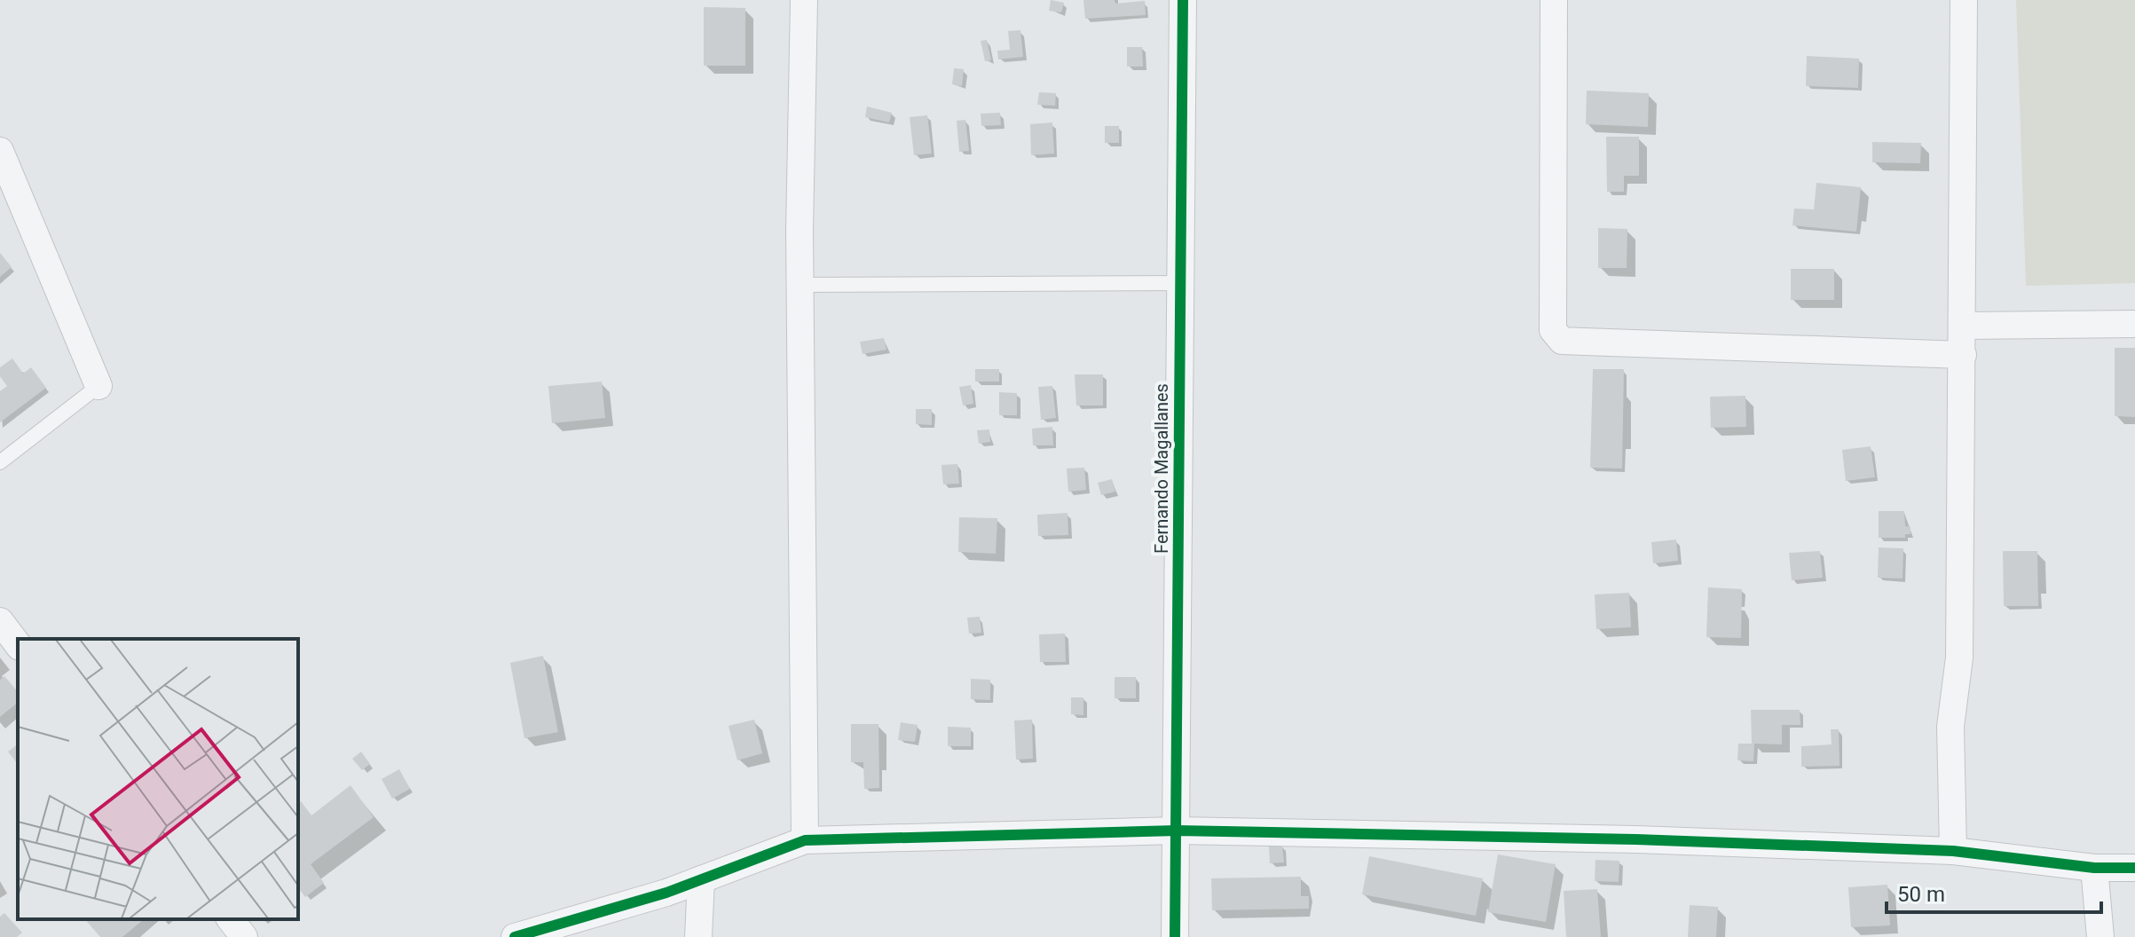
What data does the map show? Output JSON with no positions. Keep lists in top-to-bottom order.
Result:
{
  "streets": {
    "street": ["Fernando Magallanes"]
  },
  "scale_bar": "50 m"
}
